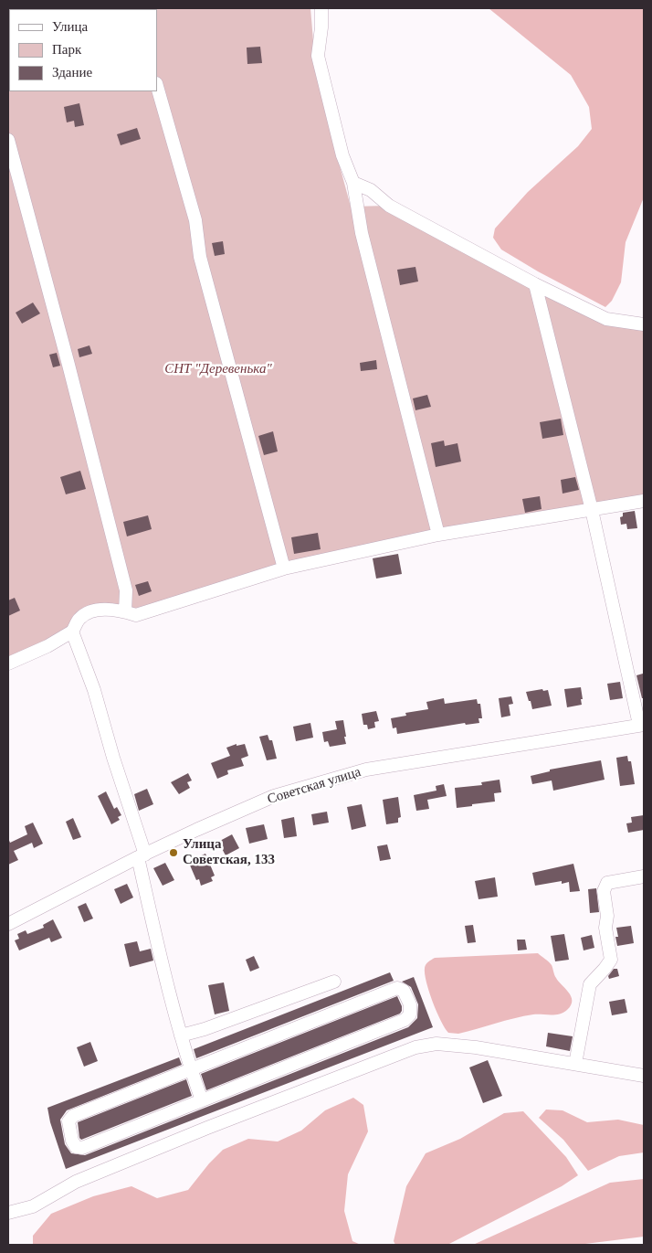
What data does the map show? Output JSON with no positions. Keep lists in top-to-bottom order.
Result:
{
  "streets": {
    "street": ["Советская улица"]
  },
  "parks": ["СНТ \"Деревенька\""],
  "places": ["Улица Советская, 133"],
  "legend": ["Улица", "Парк", "Здание"]
}
